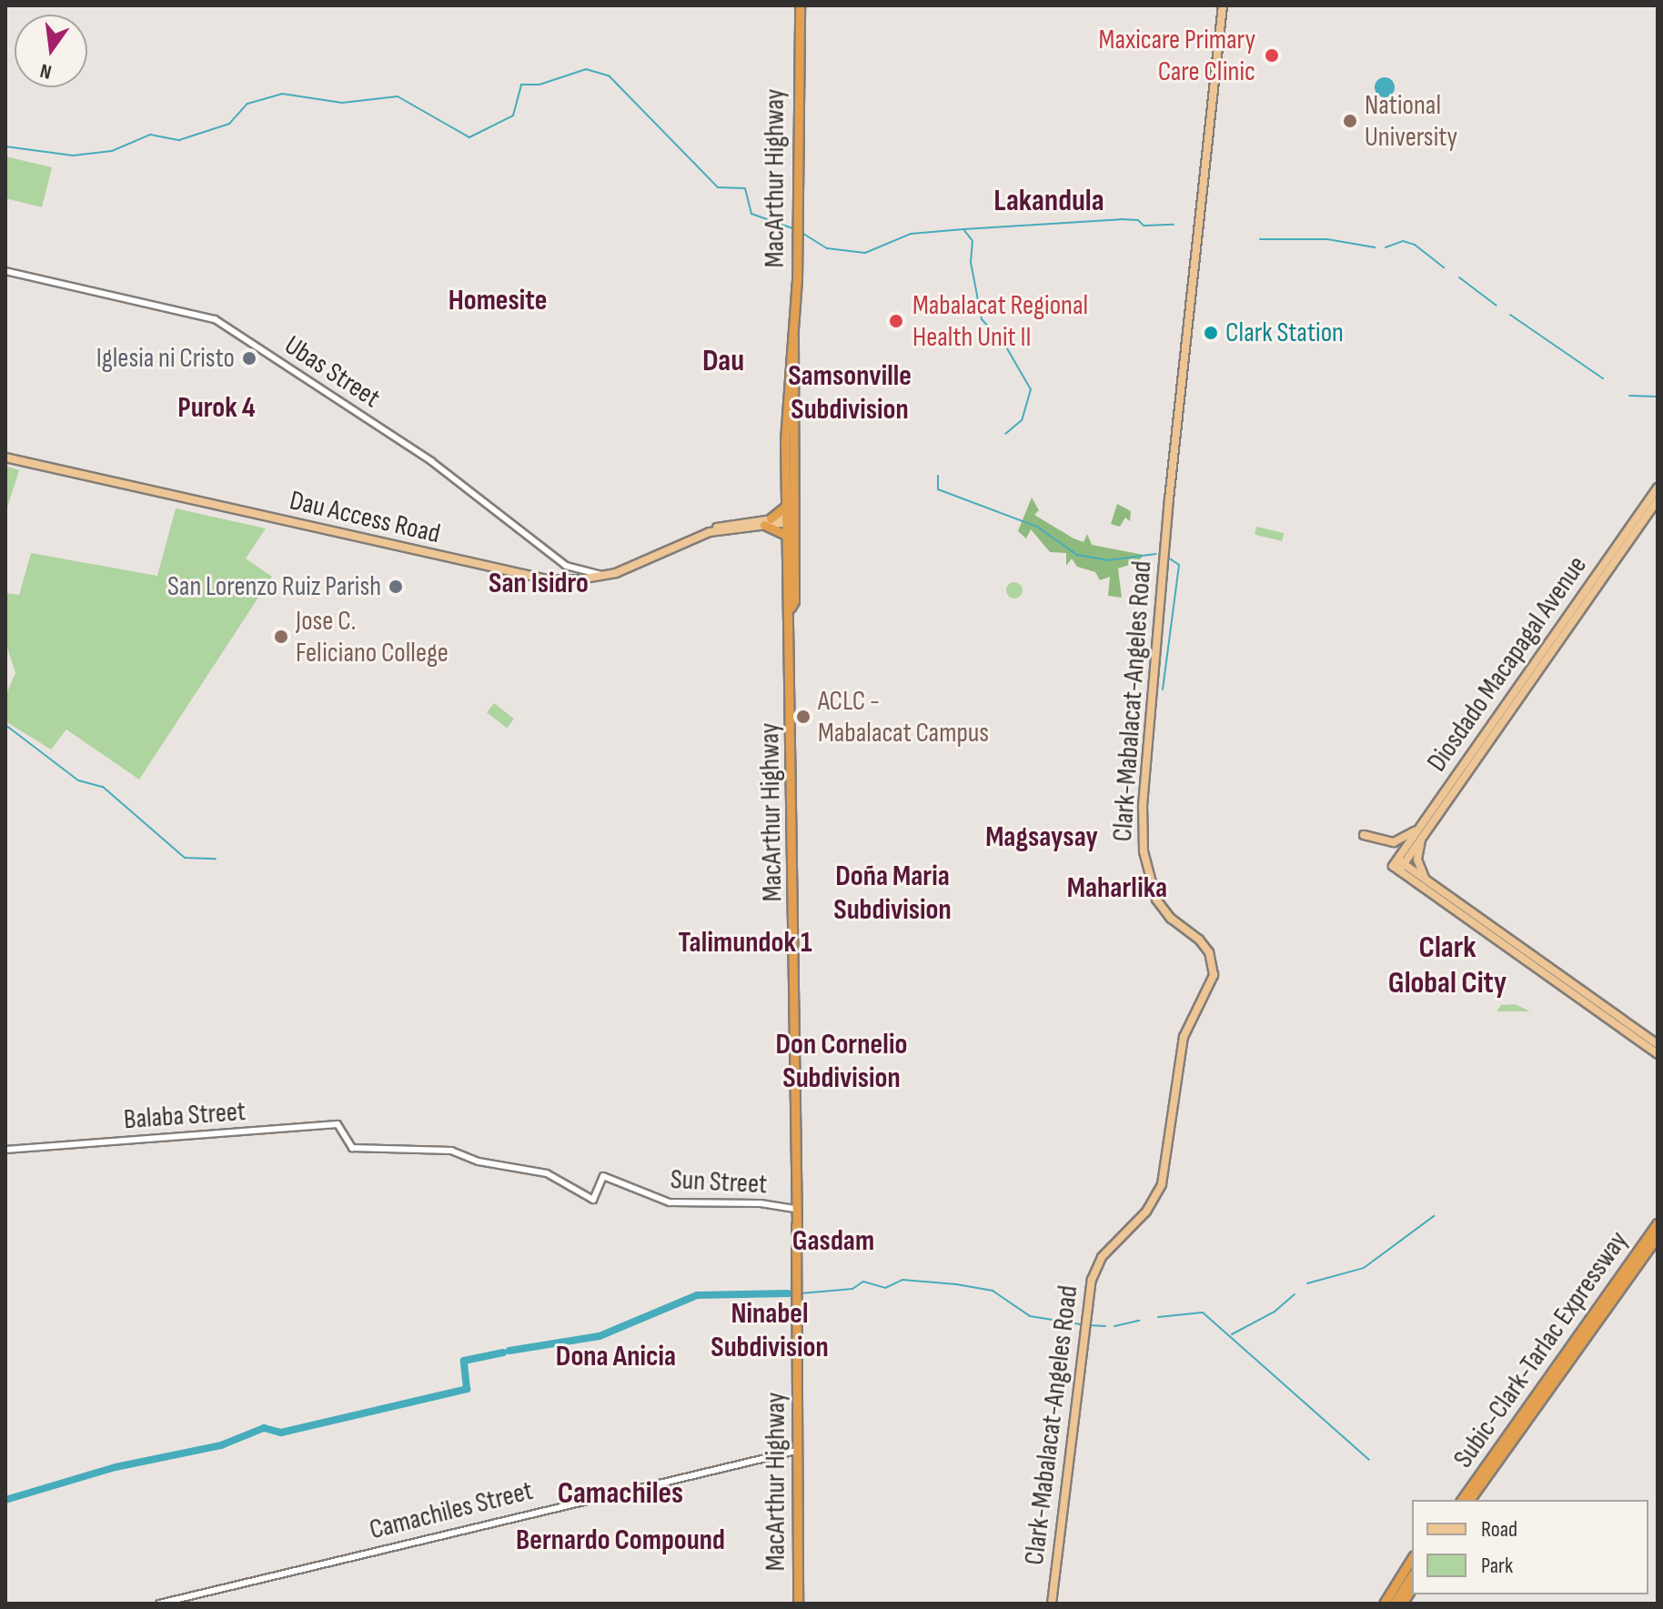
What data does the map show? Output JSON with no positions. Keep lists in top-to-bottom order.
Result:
{
  "streets": {
    "highway": ["MacArthur Highway", "Subic-Clark-Tarlac Expressway"],
    "main road": ["Dau Access Road", "Diosdado Macapagal Avenue", "Clark-Mabalacat-Angeles Road"],
    "street": [
      "Ubas Street",
      "Balaba Street",
      "Sun Street",
      "Camachiles Street"
    ]
  },
  "crossings": [
    ["MacArthur Highway", "Dau Access Road"],
    ["MacArthur Highway", "Sun Street"],
    ["MacArthur Highway", "Camachiles Street"],
    ["Ubas Street", "Dau Access Road"],
    ["Balaba Street", "Sun Street"]
  ],
  "districts": [
    "Lakandula",
    "Homesite",
    "Dau",
    "Samsonville Subdivision",
    "Purok 4",
    "San Isidro",
    "Magsaysay",
    "Doña Maria Subdivision",
    "Maharlika",
    "Talimundok 1",
    "Clark Global City",
    "Don Cornelio Subdivision",
    "Gasdam",
    "Ninabel Subdivision",
    "Dona Anicia",
    "Camachiles",
    "Bernardo Compound"
  ],
  "places": [
    "Maxicare Primary Care Clinic",
    "National University",
    "Mabalacat Regional Health Unit II",
    "Clark Station",
    "Iglesia ni Cristo",
    "San Lorenzo Ruiz Parish",
    "Jose C. Feliciano College",
    "ACLC - Mabalacat Campus"
  ],
  "legend": ["Road", "Park"],
  "north": "bottom"
}
